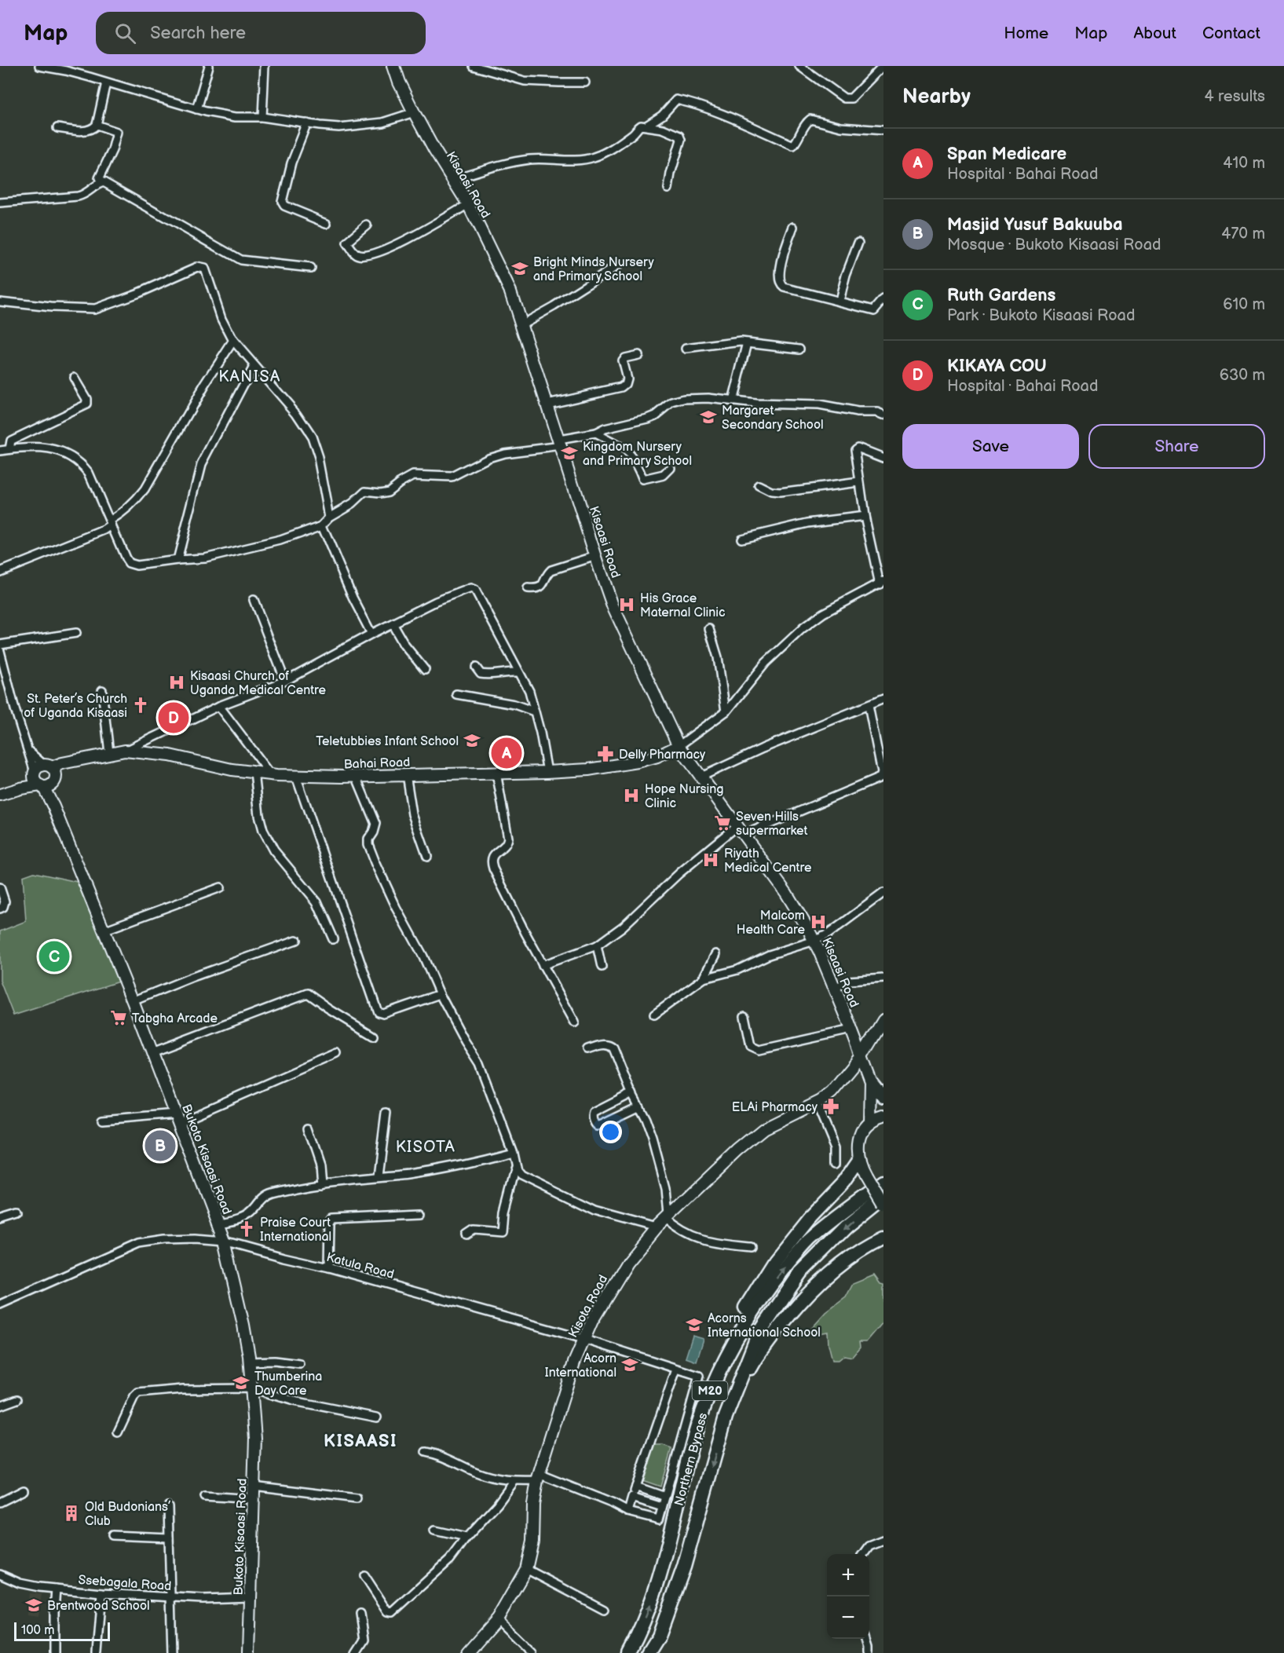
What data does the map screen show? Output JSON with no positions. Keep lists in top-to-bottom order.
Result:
{
  "streets": {
    "highway": ["M20", "Northern Bypass"],
    "main road": [
      "Kisaasi Road",
      "Bahai Road",
      "Bukoto Kisaasi Road",
      "Kisota Road"
    ],
    "street": ["Katula Road", "Ssebagala Road"]
  },
  "crossings": [
    ["Kisaasi Road", "Bahai Road"],
    ["Kisaasi Road", "Kisota Road"],
    ["Bahai Road", "Bukoto Kisaasi Road"],
    ["Bukoto Kisaasi Road", "Katula Road"],
    ["Bukoto Kisaasi Road", "Ssebagala Road"],
    ["Katula Road", "Kisota Road"]
  ],
  "districts": ["KANISA", "KISOTA", "KISAASI"],
  "places": {
    "school or university": [
      "Bright Minds Nursery and Primary School",
      "Margaret Secondary School",
      "Kingdom Nursery and Primary School",
      "Teletubbies Infant School",
      "Acorns International School",
      "Acorn International",
      "Thumberina Day Care",
      "Brentwood School"
    ],
    "hospital": [
      "His Grace Maternal Clinic",
      "Kisaasi Church of Uganda Medical Centre",
      "Hope Nursing Clinic",
      "Riyath Medical Centre",
      "Malcom Health Care"
    ],
    "church": ["St. Peter’s Church of Uganda Kisaasi", "Praise Court International"],
    "pharmacy": ["Delly Pharmacy", "ELAi Pharmacy"],
    "supermarket": ["Seven Hills supermarket", "Tabgha Arcade"],
    "building": ["Old Budonians’ Club"]
  },
  "scale_bar": "100 m",
  "page": {
    "header": "Map",
    "search": "Search here",
    "nav": [
      "Home",
      "Map",
      "About",
      "Contact"
    ],
    "heading": ["Nearby", "4 results"],
    "list": [
      {
        "mark": "A",
        "name": "Span Medicare",
        "note": "Hospital · Bahai Road",
        "value": "410 m"
      },
      {
        "mark": "B",
        "name": "Masjid Yusuf Bakuuba",
        "note": "Mosque · Bukoto Kisaasi Road",
        "value": "470 m"
      },
      {
        "mark": "C",
        "name": "Ruth Gardens",
        "note": "Park · Bukoto Kisaasi Road",
        "value": "610 m"
      },
      {
        "mark": "D",
        "name": "KIKAYA COU",
        "note": "Hospital · Bahai Road",
        "value": "630 m"
      }
    ],
    "buttons": ["Save", "Share"],
    "pins": [
      "D",
      "A",
      "C",
      "B"
    ],
    "map_buttons": ["+", "−"],
    "scale": "100 m"
  }
}
